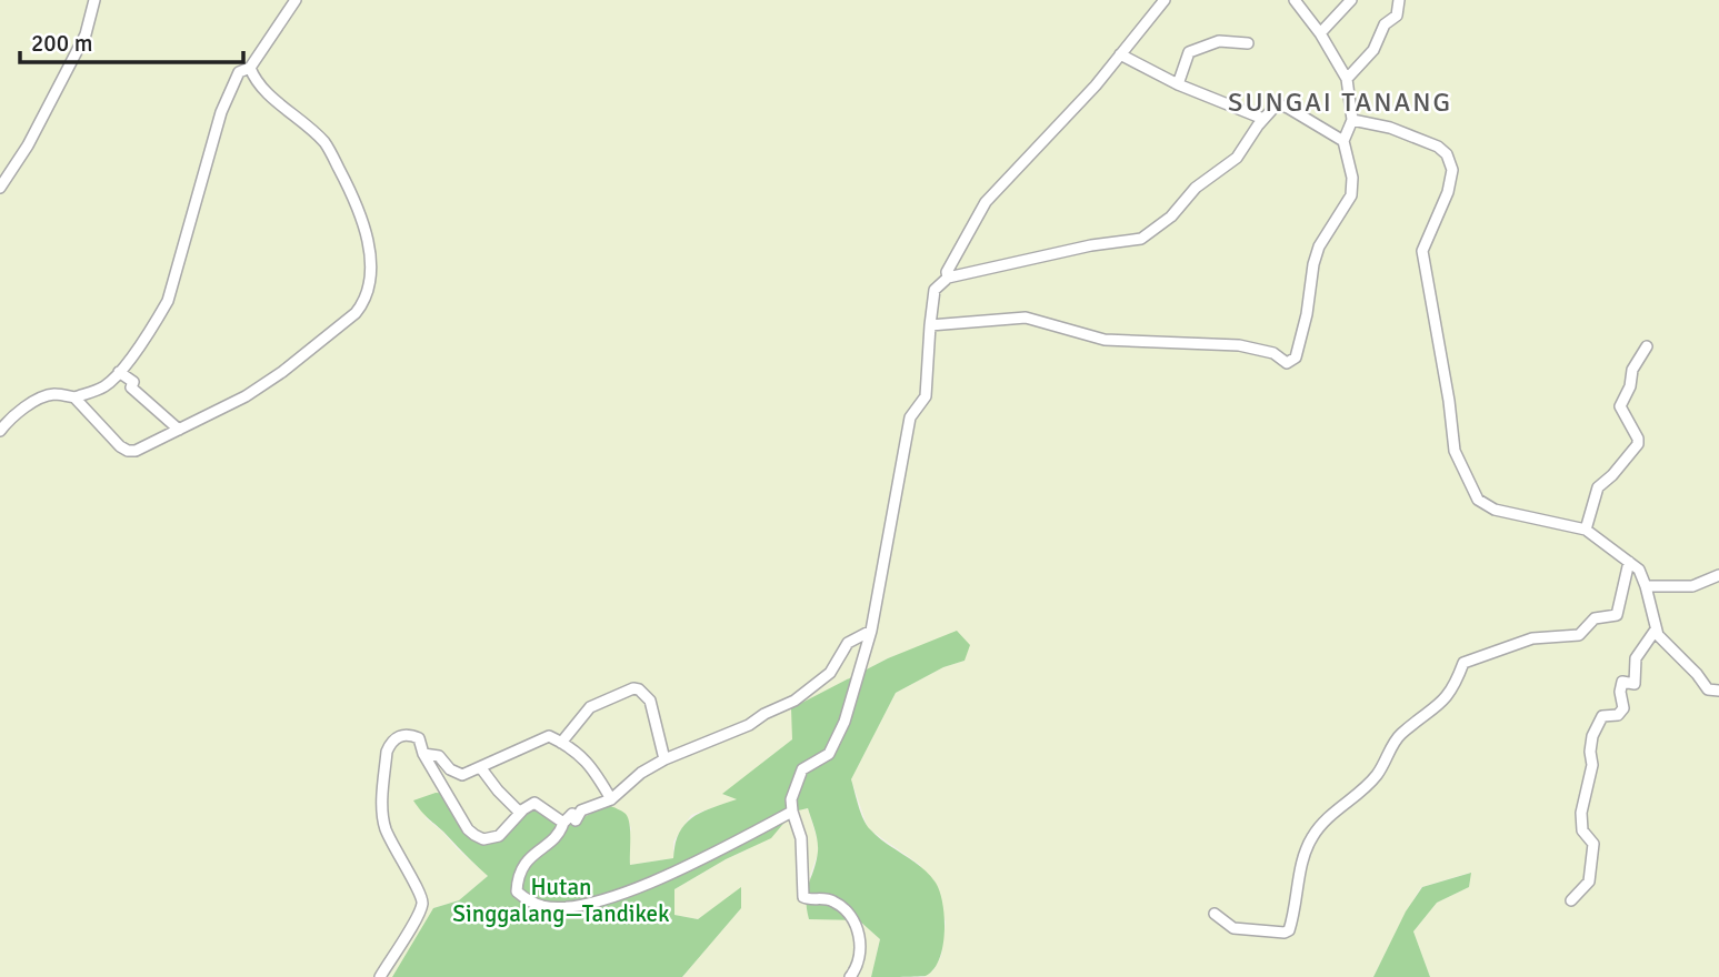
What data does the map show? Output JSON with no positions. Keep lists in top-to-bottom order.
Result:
{
  "districts": ["SUNGAI TANANG"],
  "parks": ["Hutan Singgalang—Tandikek"],
  "scale_bar": "200 m"
}
